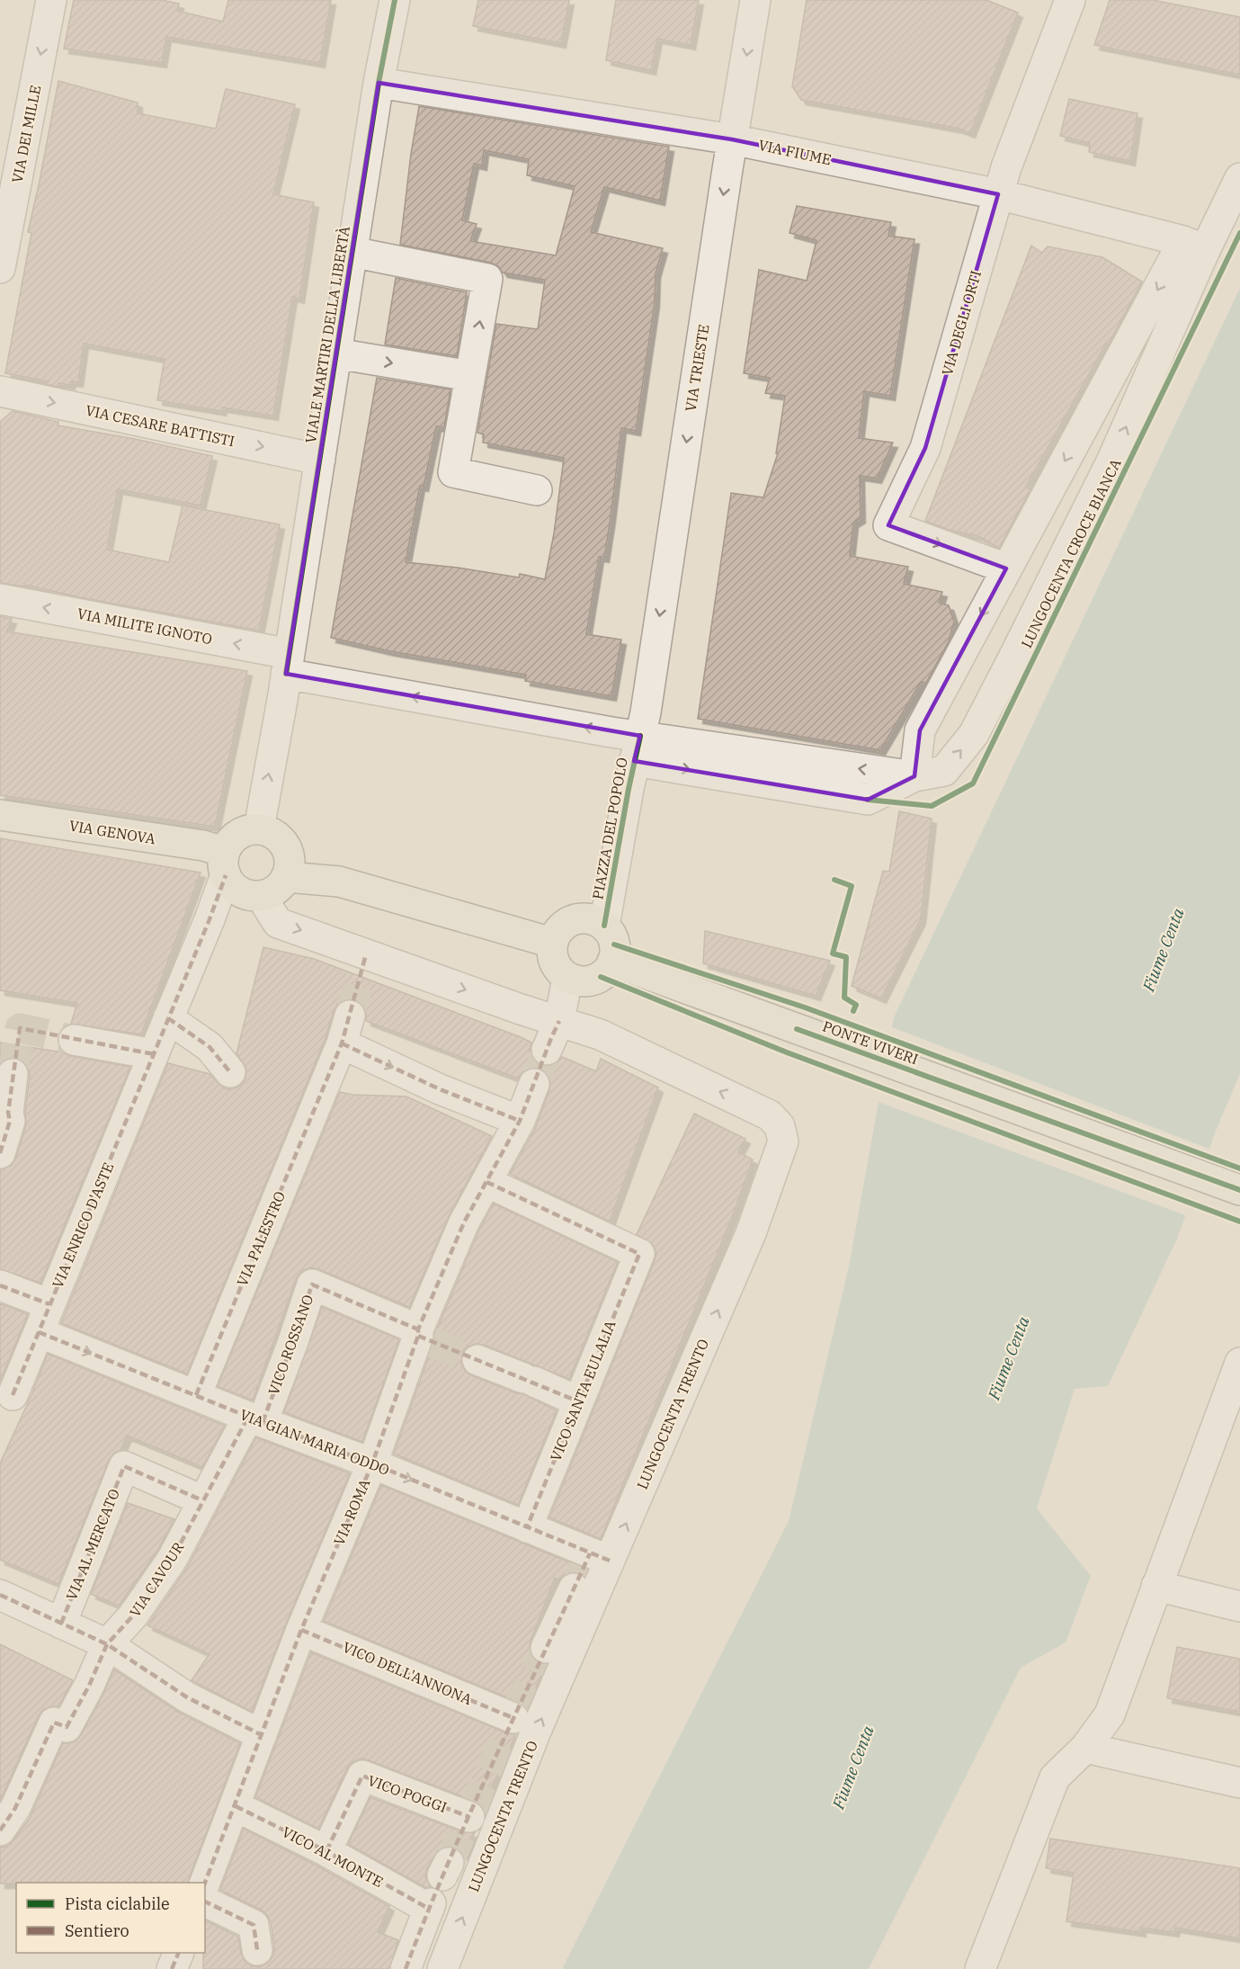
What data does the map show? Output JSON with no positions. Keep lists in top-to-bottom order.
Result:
{
  "streets": {
    "main road": ["VIA GENOVA", "PONTE VIVERI"],
    "street": [
      "VIA DEI MILLE",
      "VIA FIUME",
      "VIA DEGLI ORTI",
      "VIALE MARTIRI DELLA LIBERTÀ",
      "VIA TRIESTE",
      "VIA CESARE BATTISTI",
      "LUNGOCENTA CROCE BIANCA",
      "VIA MILITE IGNOTO",
      "PIAZZA DEL POPOLO",
      "VIA ENRICO D'ASTE",
      "VIA PALESTRO",
      "VICO ROSSANO",
      "VICO SANTA EULALIA",
      "LUNGOCENTA TRENTO",
      "VIA GIAN MARIA ODDO",
      "VIA ROMA",
      "VIA AL MERCATO",
      "VIA CAVOUR",
      "VICO DELL'ANNONA",
      "VICO POGGI",
      "VICO AL MONTE"
    ]
  },
  "crossings": [
    ["VIA FIUME", "VIA DEGLI ORTI"],
    ["VIA FIUME", "VIALE MARTIRI DELLA LIBERTÀ"],
    ["VIA FIUME", "VIA TRIESTE"],
    ["VIA FIUME", "LUNGOCENTA CROCE BIANCA"],
    ["VIA DEGLI ORTI", "LUNGOCENTA CROCE BIANCA"],
    ["VIALE MARTIRI DELLA LIBERTÀ", "VIA CESARE BATTISTI"],
    ["VIALE MARTIRI DELLA LIBERTÀ", "VIA MILITE IGNOTO"],
    ["VIA TRIESTE", "PIAZZA DEL POPOLO"],
    ["PIAZZA DEL POPOLO", "PONTE VIVERI"],
    ["VIA GENOVA", "VIA ENRICO D'ASTE"],
    ["VIA GENOVA", "LUNGOCENTA TRENTO"],
    ["VIA ENRICO D'ASTE", "LUNGOCENTA TRENTO"],
    ["VIA ENRICO D'ASTE", "VIA GIAN MARIA ODDO"],
    ["VIA PALESTRO", "VIA GIAN MARIA ODDO"],
    ["VICO ROSSANO", "VIA GIAN MARIA ODDO"],
    ["VICO ROSSANO", "VIA ROMA"],
    ["VICO ROSSANO", "VIA CAVOUR"],
    ["VICO SANTA EULALIA", "VIA GIAN MARIA ODDO"],
    ["VICO SANTA EULALIA", "VIA ROMA"],
    ["LUNGOCENTA TRENTO", "VIA GIAN MARIA ODDO"],
    ["VIA GIAN MARIA ODDO", "VIA ROMA"],
    ["VIA GIAN MARIA ODDO", "VIA CAVOUR"],
    ["VIA ROMA", "VICO DELL'ANNONA"],
    ["VIA ROMA", "VICO AL MONTE"],
    ["VIA AL MERCATO", "VIA CAVOUR"],
    ["VICO POGGI", "VICO AL MONTE"]
  ],
  "one_way": [
    "VIA DEI MILLE",
    "VIA TRIESTE",
    "VIA CESARE BATTISTI",
    "VIA MILITE IGNOTO"
  ],
  "water": ["Fiume Centa"],
  "legend": ["Pista ciclabile", "Sentiero"]
}
